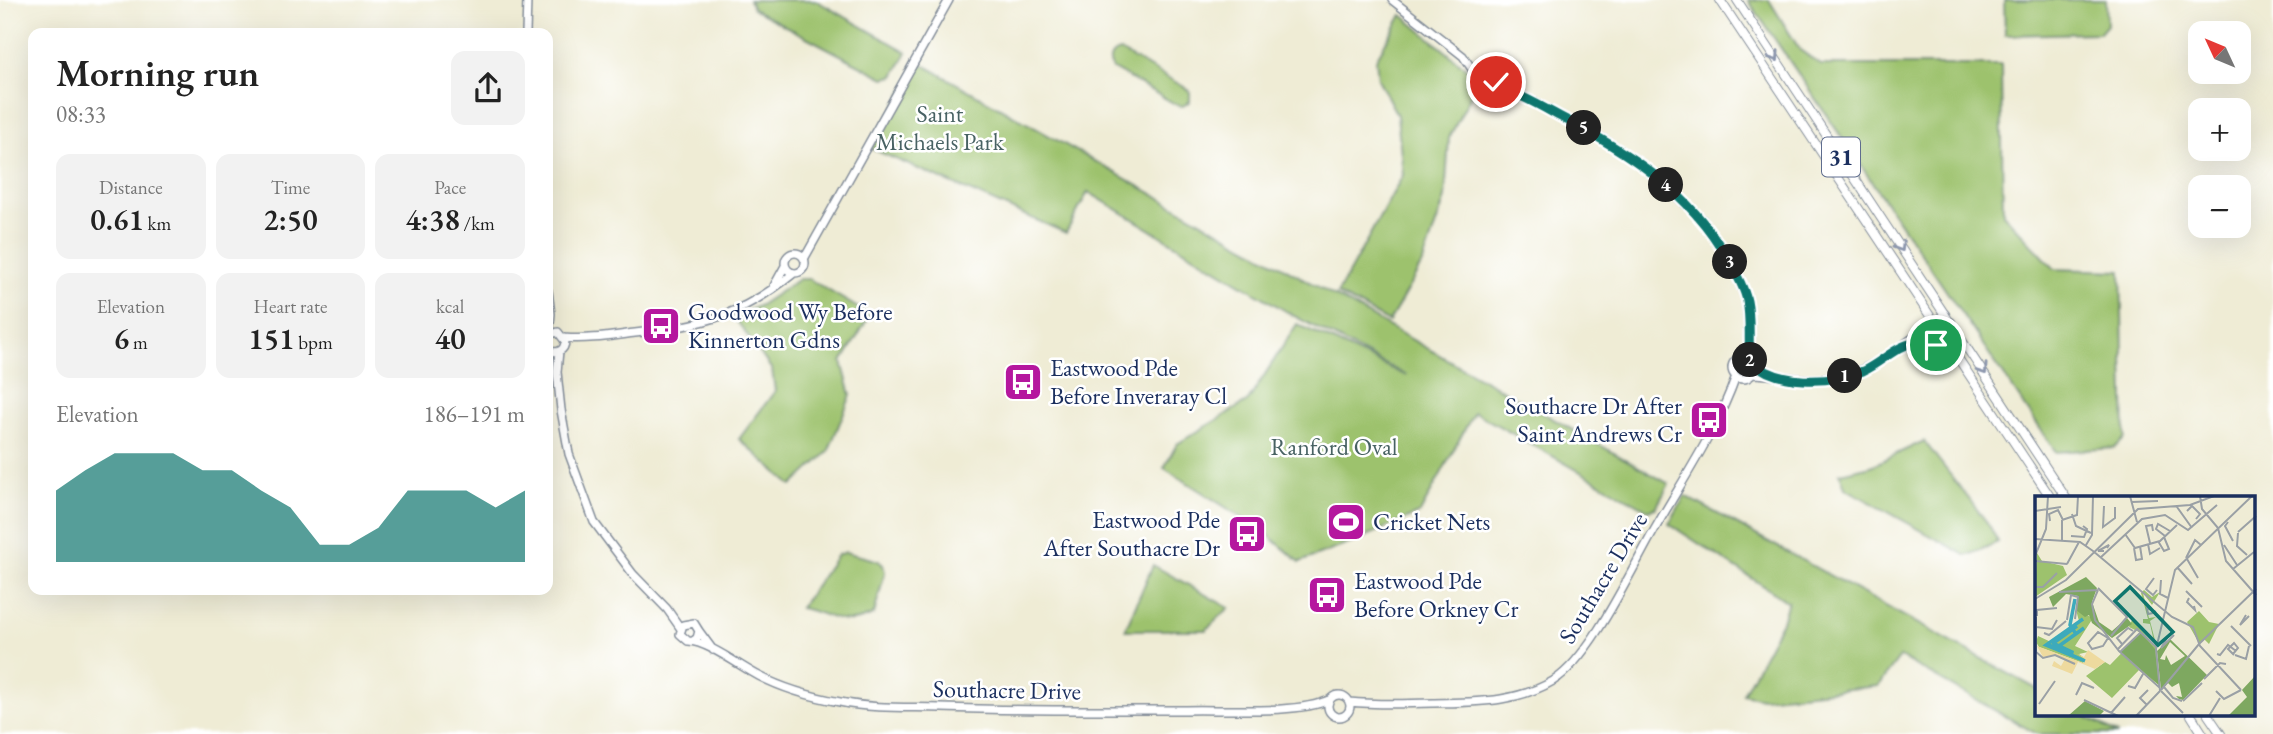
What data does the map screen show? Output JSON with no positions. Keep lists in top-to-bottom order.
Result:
{
  "streets": {
    "main road": ["31"],
    "street": ["Southacre Drive"]
  },
  "parks": ["Saint Michaels Park", "Ranford Oval"],
  "places": {
    "bus stop": [
      "Goodwood Wy Before Kinnerton Gdns",
      "Eastwood Pde Before Inveraray Cl",
      "Southacre Dr After Saint Andrews Cr",
      "Eastwood Pde After Southacre Dr",
      "Eastwood Pde Before Orkney Cr"
    ],
    "sports": ["Cricket Nets"]
  },
  "north": "top left",
  "page": {
    "map_buttons": ["+", "−"],
    "heading": ["Morning run", "08:33"],
    "pins": [
      "5",
      "4",
      "3",
      "2",
      "1"
    ],
    "stats": [
      ["Distance", "0.61 km"],
      ["Time", "2:50"],
      ["Pace", "4:38 /km"],
      ["Elevation", "6 m"],
      ["Heart rate", "151 bpm"],
      ["kcal", "40"]
    ],
    "chart": ["Elevation", "186–191 m"]
  }
}
